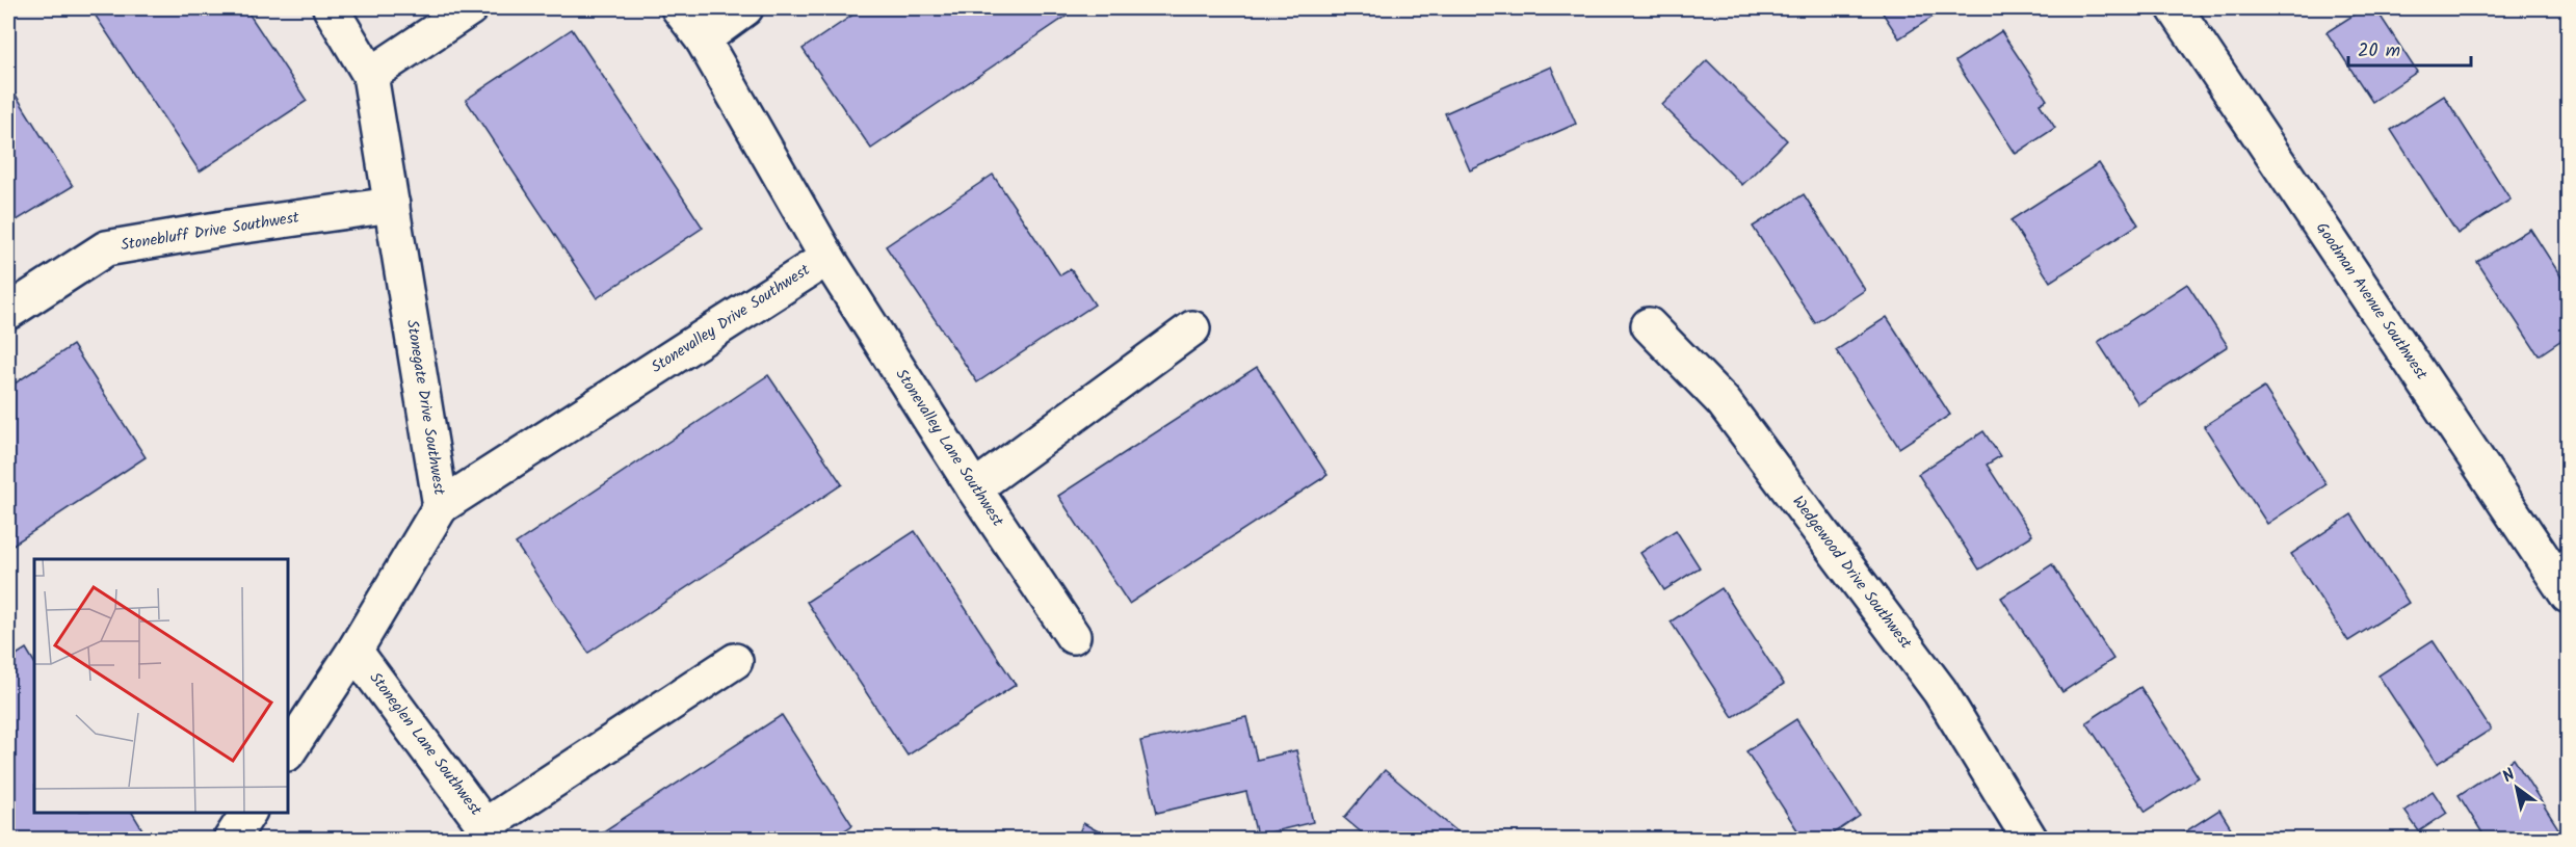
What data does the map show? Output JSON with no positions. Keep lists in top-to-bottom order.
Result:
{
  "streets": {
    "street": [
      "Stonebluff Drive Southwest",
      "Goodman Avenue Southwest",
      "Stonevalley Drive Southwest",
      "Stonegate Drive Southwest",
      "Stonevalley Lane Southwest",
      "Wedgewood Drive Southwest",
      "Stoneglen Lane Southwest"
    ]
  },
  "crossings": [
    ["Stonebluff Drive Southwest", "Stonegate Drive Southwest"],
    ["Stonevalley Drive Southwest", "Stonegate Drive Southwest"],
    ["Stonevalley Drive Southwest", "Stonevalley Lane Southwest"],
    ["Stonegate Drive Southwest", "Stoneglen Lane Southwest"]
  ],
  "scale_bar": "20 m",
  "north": "top left"
}
